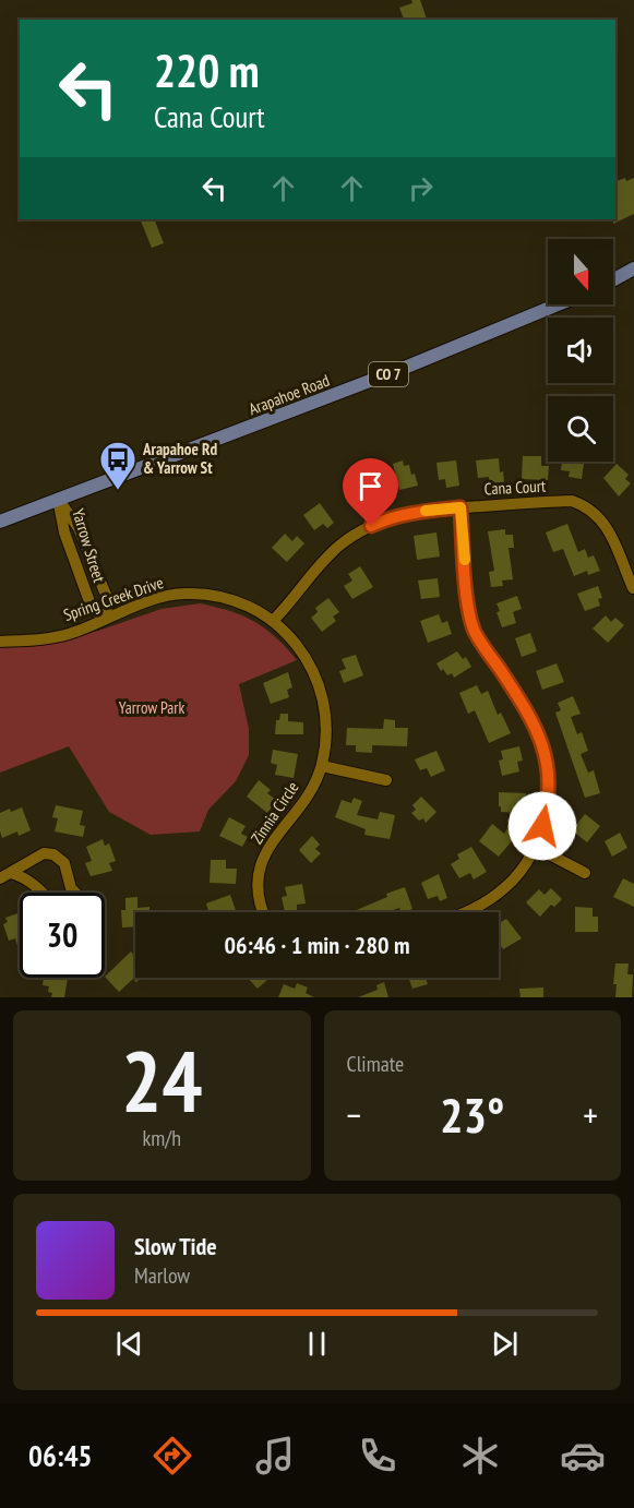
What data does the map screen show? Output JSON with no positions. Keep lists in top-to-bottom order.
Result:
{
  "streets": {
    "main road": ["CO 7", "Arapahoe Road"],
    "street": [
      "Cana Court",
      "Yarrow Street",
      "Spring Creek Drive",
      "Zinnia Circle"
    ]
  },
  "crossings": [
    ["Arapahoe Road", "Yarrow Street"],
    ["Cana Court", "Spring Creek Drive"],
    ["Cana Court", "Zinnia Circle"],
    ["Yarrow Street", "Spring Creek Drive"],
    ["Spring Creek Drive", "Zinnia Circle"]
  ],
  "parks": ["Yarrow Park"],
  "places": {
    "bus stop": ["Arapahoe Rd & Yarrow St"]
  },
  "north": "bottom",
  "page": {
    "turn": ["220 m", "Cana Court"],
    "limit": "30",
    "trip": "06:46 · 1 min · 280 m",
    "tile": [
      ["24", "km/h"],
      "Climate"
    ],
    "heat": ["−", "23°", "+"],
    "song": ["Slow Tide", "Marlow"],
    "tabs": "06:45"
  }
}
